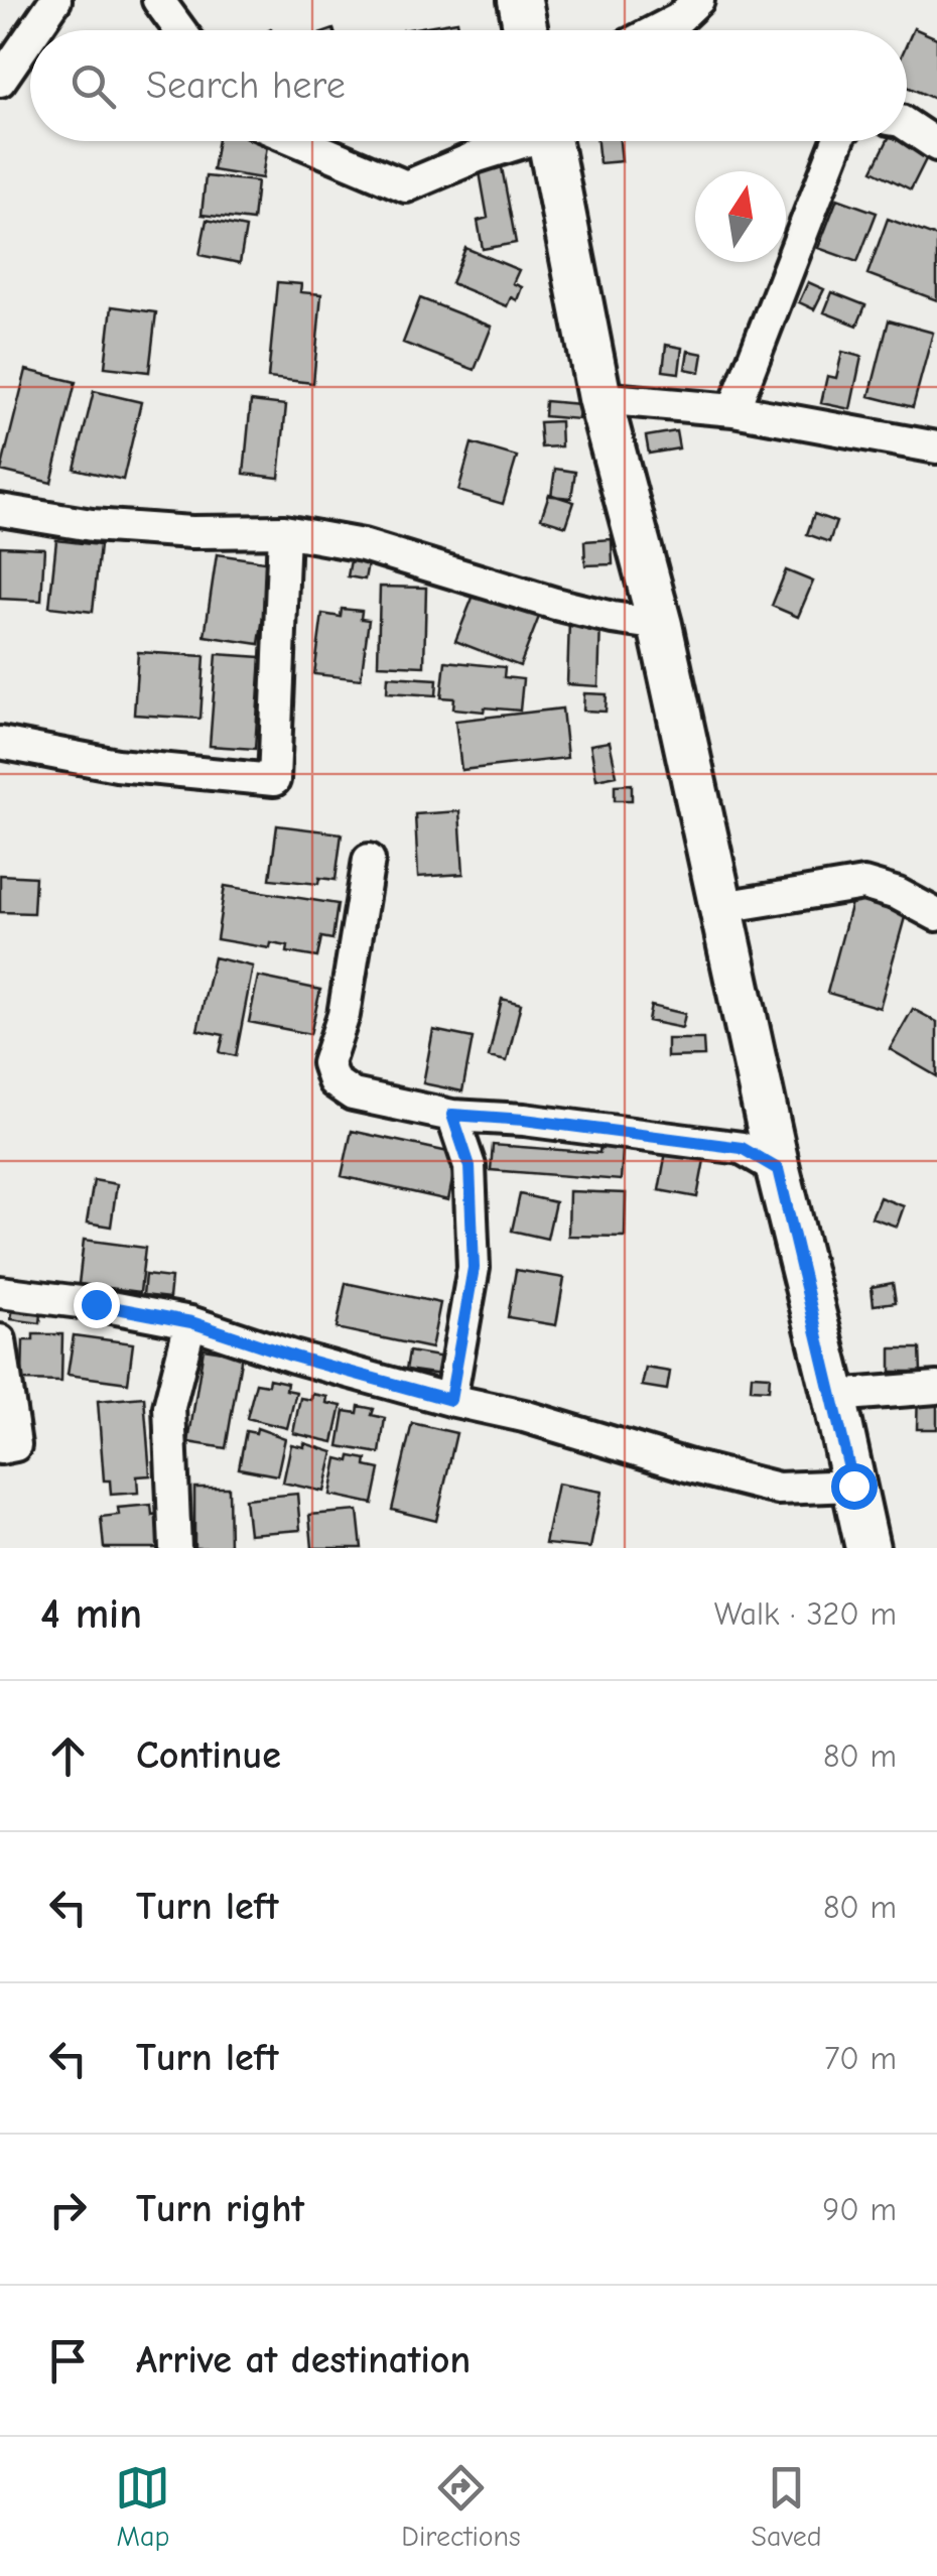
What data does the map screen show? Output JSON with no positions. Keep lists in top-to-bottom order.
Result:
{
  "north": "top",
  "page": {
    "search": "Search here",
    "heading": ["4 min", "Walk · 320 m"],
    "list": [
      ["Continue", "80 m"],
      ["Turn left", "80 m"],
      ["Turn left", "70 m"],
      ["Turn right", "90 m"],
      "Arrive at destination"
    ],
    "nav": ["Map", "Directions", "Saved"]
  }
}
